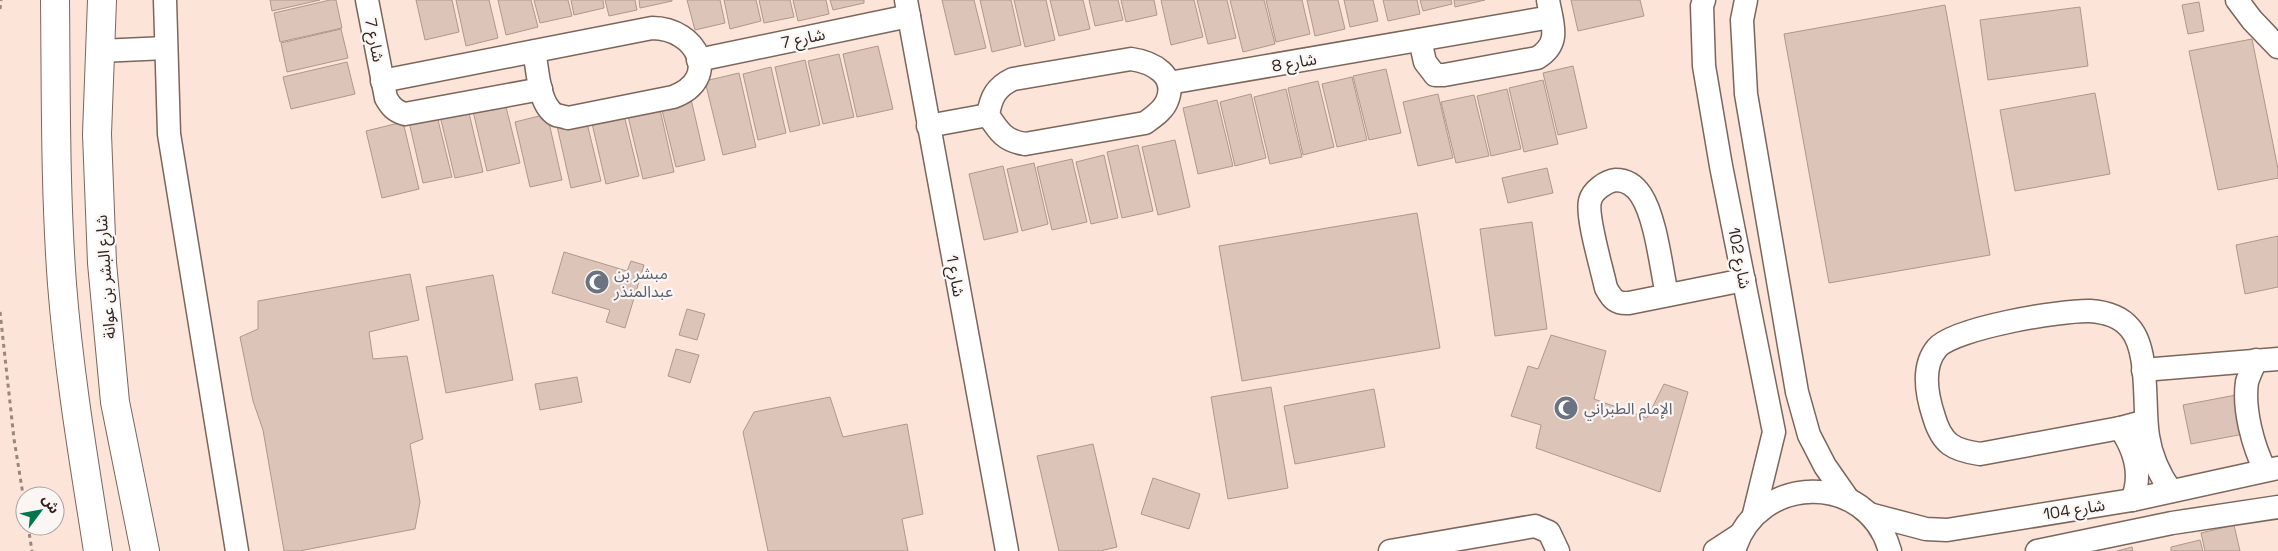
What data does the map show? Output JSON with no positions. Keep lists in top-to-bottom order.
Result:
{
  "streets": {
    "main road": ["شارع البشر بن عوانة"],
    "street": [
      "شارع 7",
      "شارع 8",
      "شارع 102",
      "شارع 1",
      "شارع 104"
    ]
  },
  "crossings": [
    ["شارع 7", "شارع 1"]
  ],
  "places": {
    "mosque": ["مبشر بن عبدالمنذر", "الإمام الطبراني"]
  },
  "north": "top right"
}
